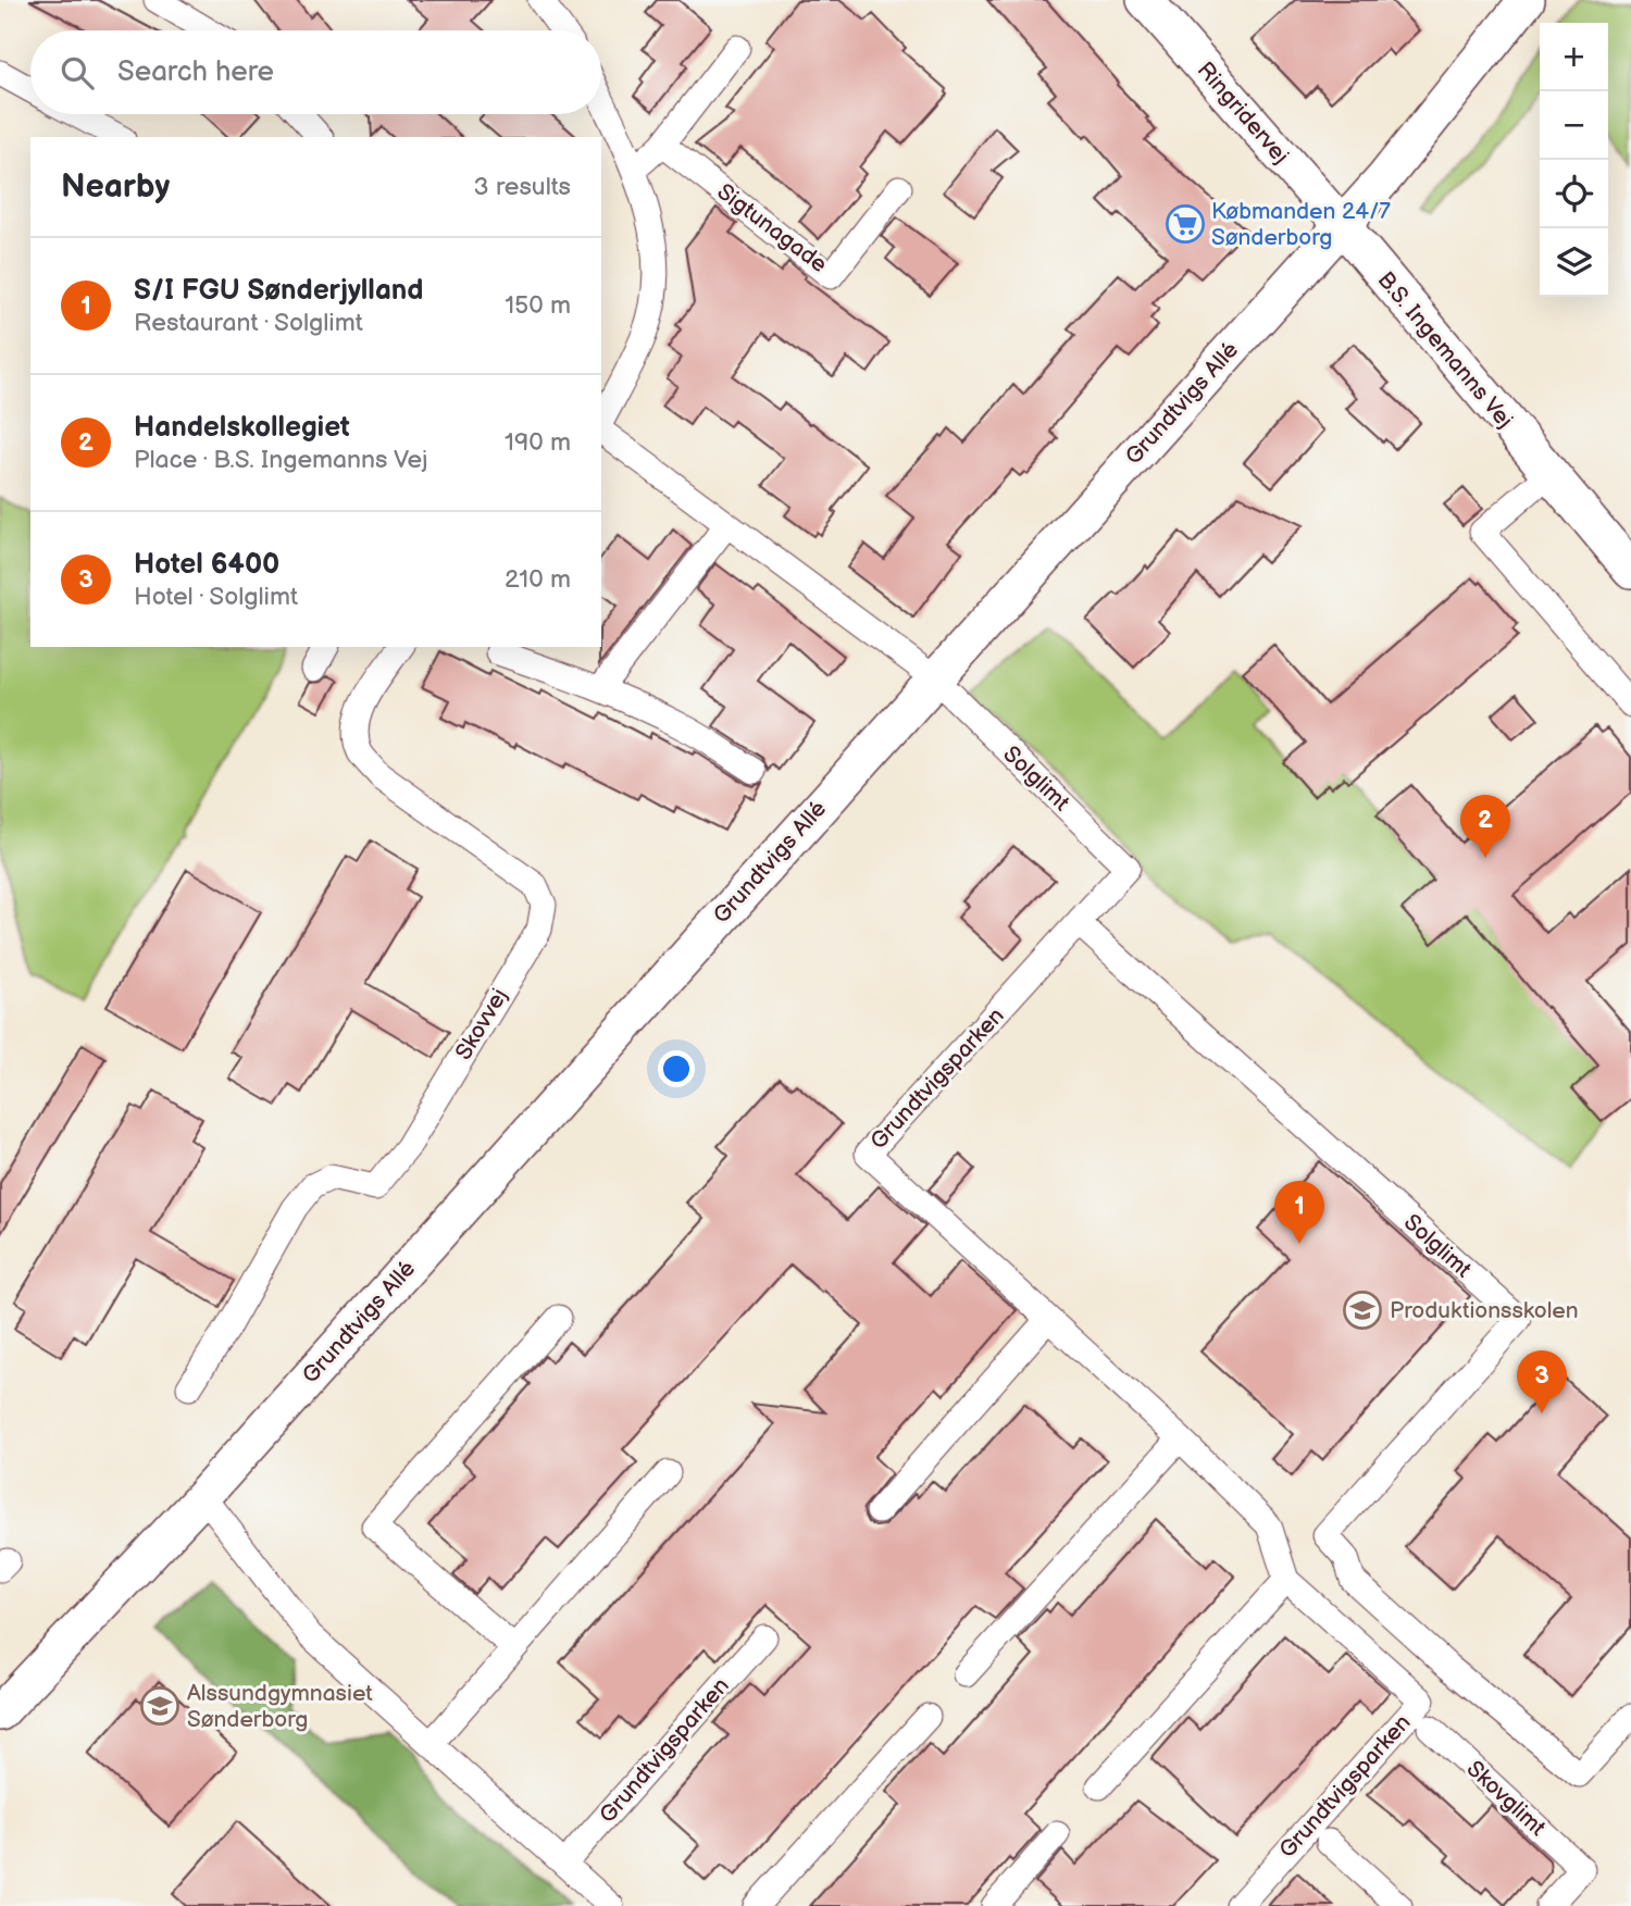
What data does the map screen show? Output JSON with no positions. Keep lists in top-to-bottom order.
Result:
{
  "streets": {
    "street": [
      "Ringridervej",
      "Sigtunagade",
      "B.S. Ingemanns Vej",
      "Grundtvigs Allé",
      "Solglimt",
      "Skovvej",
      "Grundtvigsparken",
      "Skovglimt"
    ]
  },
  "crossings": [
    ["Ringridervej", "B.S. Ingemanns Vej"],
    ["Ringridervej", "Grundtvigs Allé"],
    ["B.S. Ingemanns Vej", "Grundtvigs Allé"],
    ["Grundtvigs Allé", "Solglimt"],
    ["Solglimt", "Grundtvigsparken"]
  ],
  "places": {
    "supermarket": ["Købmanden 24/7 Sønderborg"],
    "school or university": ["Produktionsskolen", "Alssundgymnasiet Sønderborg"]
  },
  "page": {
    "map_buttons": ["+", "−"],
    "search": "Search here",
    "heading": ["Nearby", "3 results"],
    "list": [
      {
        "mark": "1",
        "name": "S/I FGU Sønderjylland",
        "note": "Restaurant · Solglimt",
        "value": "150 m"
      },
      {
        "mark": "2",
        "name": "Handelskollegiet",
        "note": "Place · B.S. Ingemanns Vej",
        "value": "190 m"
      },
      {
        "mark": "3",
        "name": "Hotel 6400",
        "note": "Hotel · Solglimt",
        "value": "210 m"
      }
    ],
    "pins": ["2", "1", "3"]
  }
}
